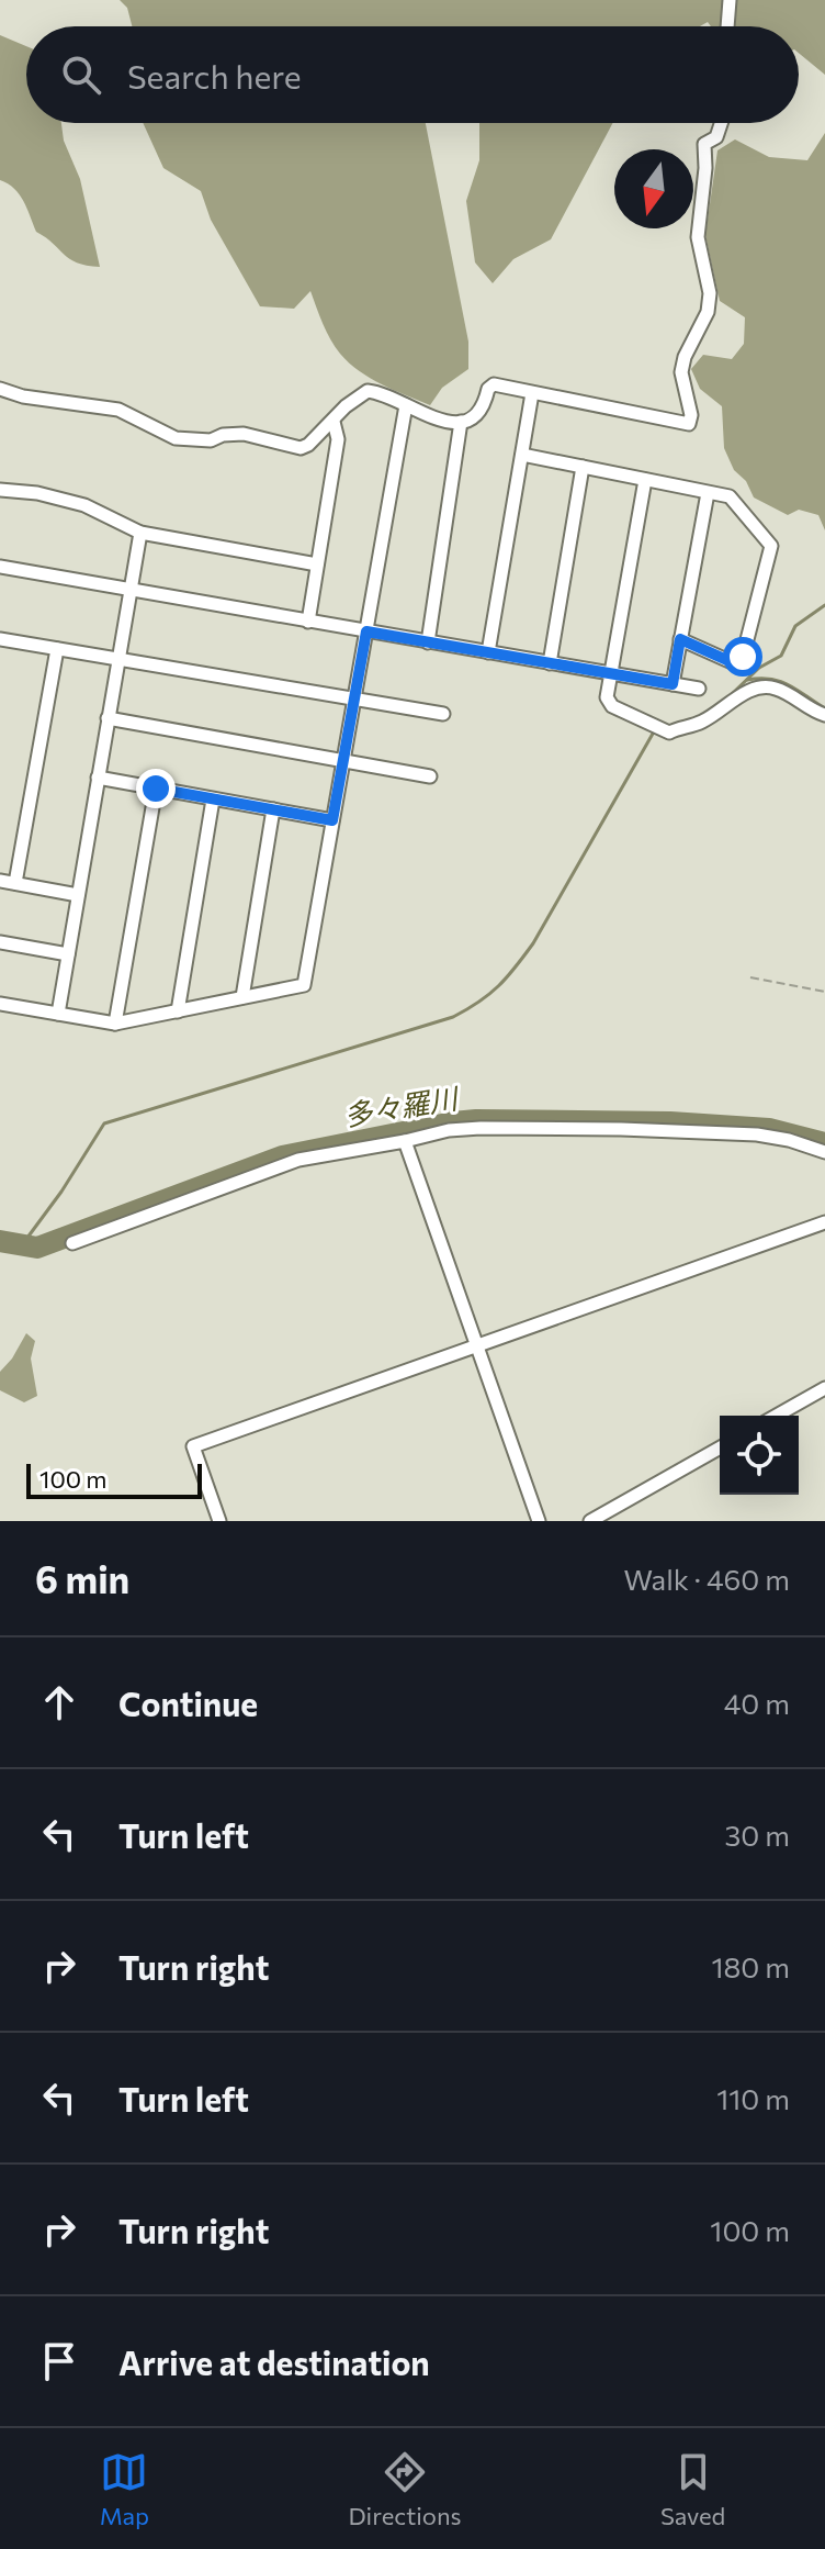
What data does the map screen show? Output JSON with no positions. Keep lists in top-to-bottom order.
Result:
{
  "water": ["多々羅川"],
  "scale_bar": "100 m",
  "north": "bottom",
  "page": {
    "search": "Search here",
    "scale": "100 m",
    "heading": ["6 min", "Walk · 460 m"],
    "list": [
      ["Continue", "40 m"],
      ["Turn left", "30 m"],
      ["Turn right", "180 m"],
      ["Turn left", "110 m"],
      ["Turn right", "100 m"],
      "Arrive at destination"
    ],
    "nav": ["Map", "Directions", "Saved"]
  }
}
